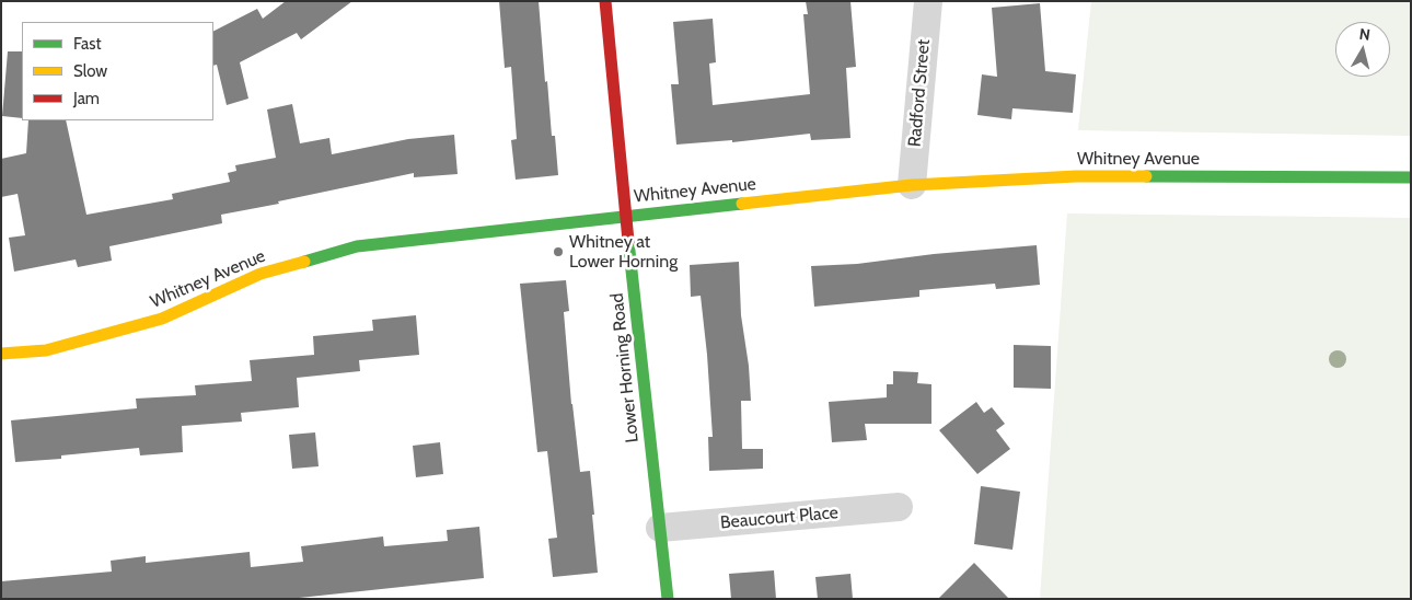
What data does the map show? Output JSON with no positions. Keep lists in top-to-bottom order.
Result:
{
  "streets": {
    "street": [
      "Radford Street",
      "Whitney Avenue",
      "Lower Horning Road",
      "Beaucourt Place"
    ]
  },
  "crossings": [
    ["Radford Street", "Whitney Avenue"],
    ["Whitney Avenue", "Lower Horning Road"],
    ["Lower Horning Road", "Beaucourt Place"]
  ],
  "places": ["Whitney at Lower Horning"],
  "legend": ["Fast", "Slow", "Jam"],
  "north": "top"
}
